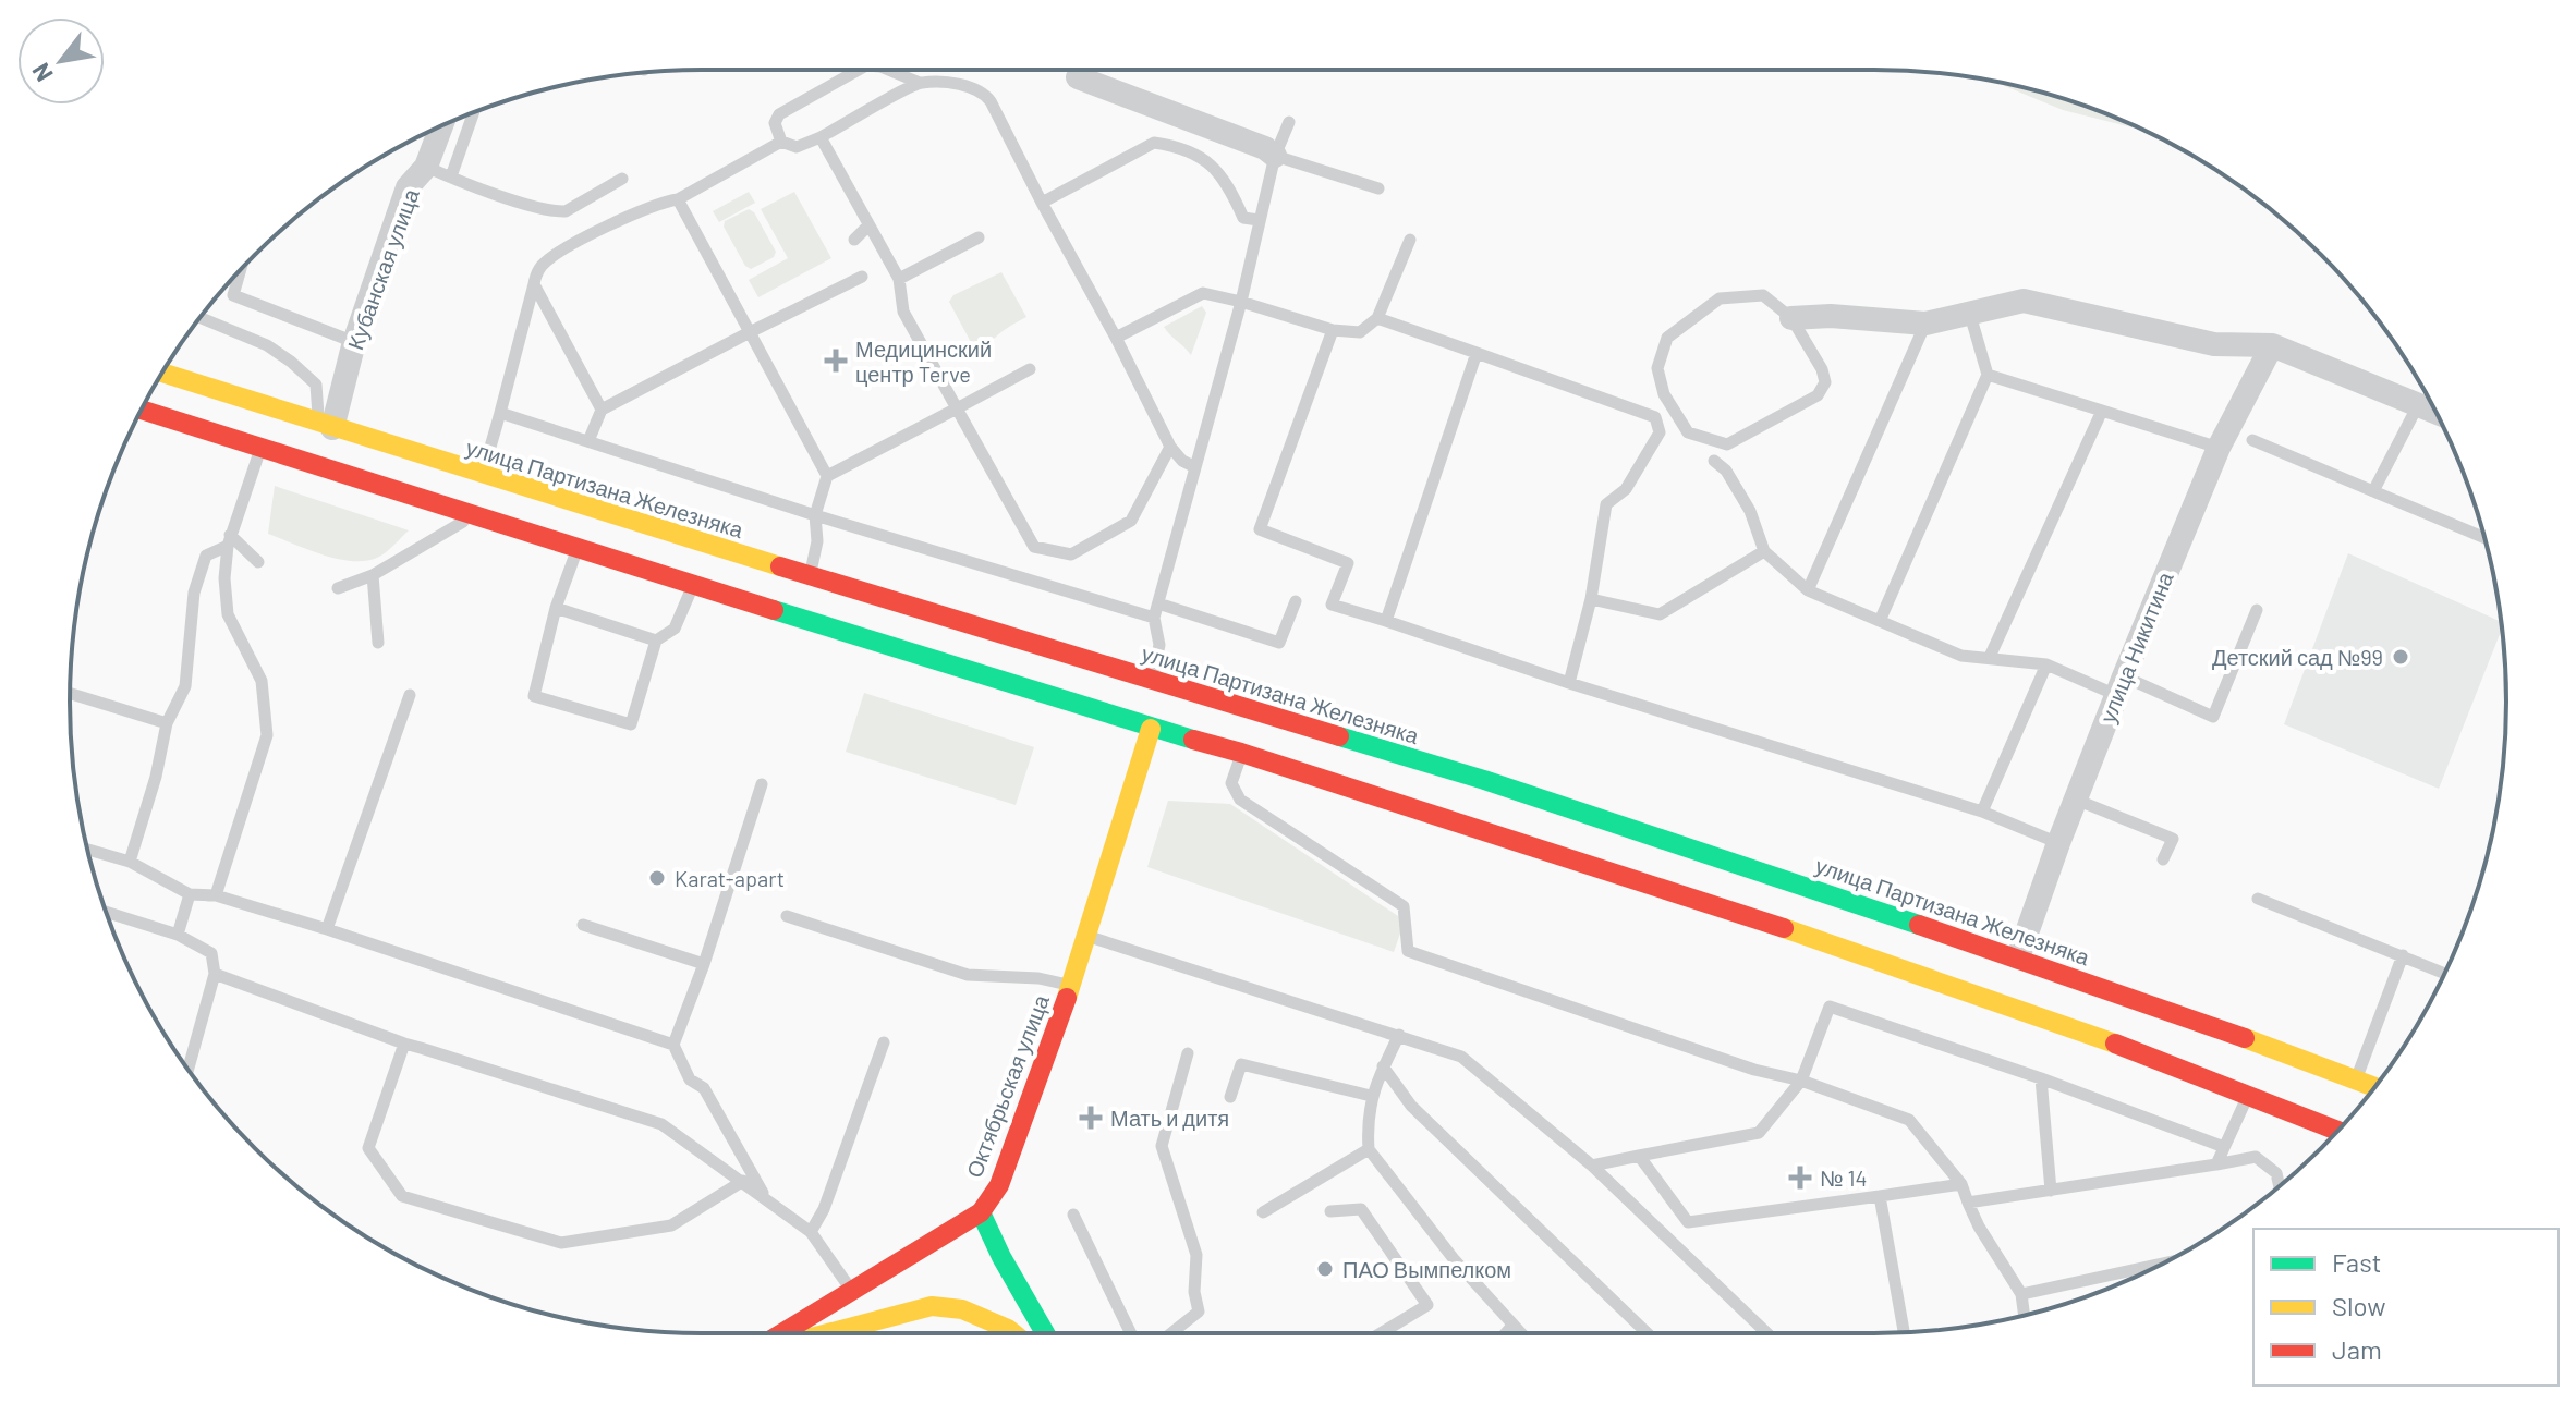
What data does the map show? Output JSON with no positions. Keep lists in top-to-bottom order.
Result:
{
  "streets": {
    "main road": ["улица Партизана Железняка", "Октябрьская улица"],
    "street": ["Кубанская улица", "улица Никитина"]
  },
  "crossings": [
    ["Кубанская улица", "улица Партизана Железняка"],
    ["улица Партизана Железняка", "улица Никитина"],
    ["улица Партизана Железняка", "Октябрьская улица"]
  ],
  "places": {
    "health": ["Медицинский центр Terve", "Мать и дитя", "№ 14"],
    "other": ["Детский сад №99", "Karat-apart", "ПАО Вымпелком"]
  },
  "legend": ["Fast", "Slow", "Jam"],
  "north": "bottom left"
}
